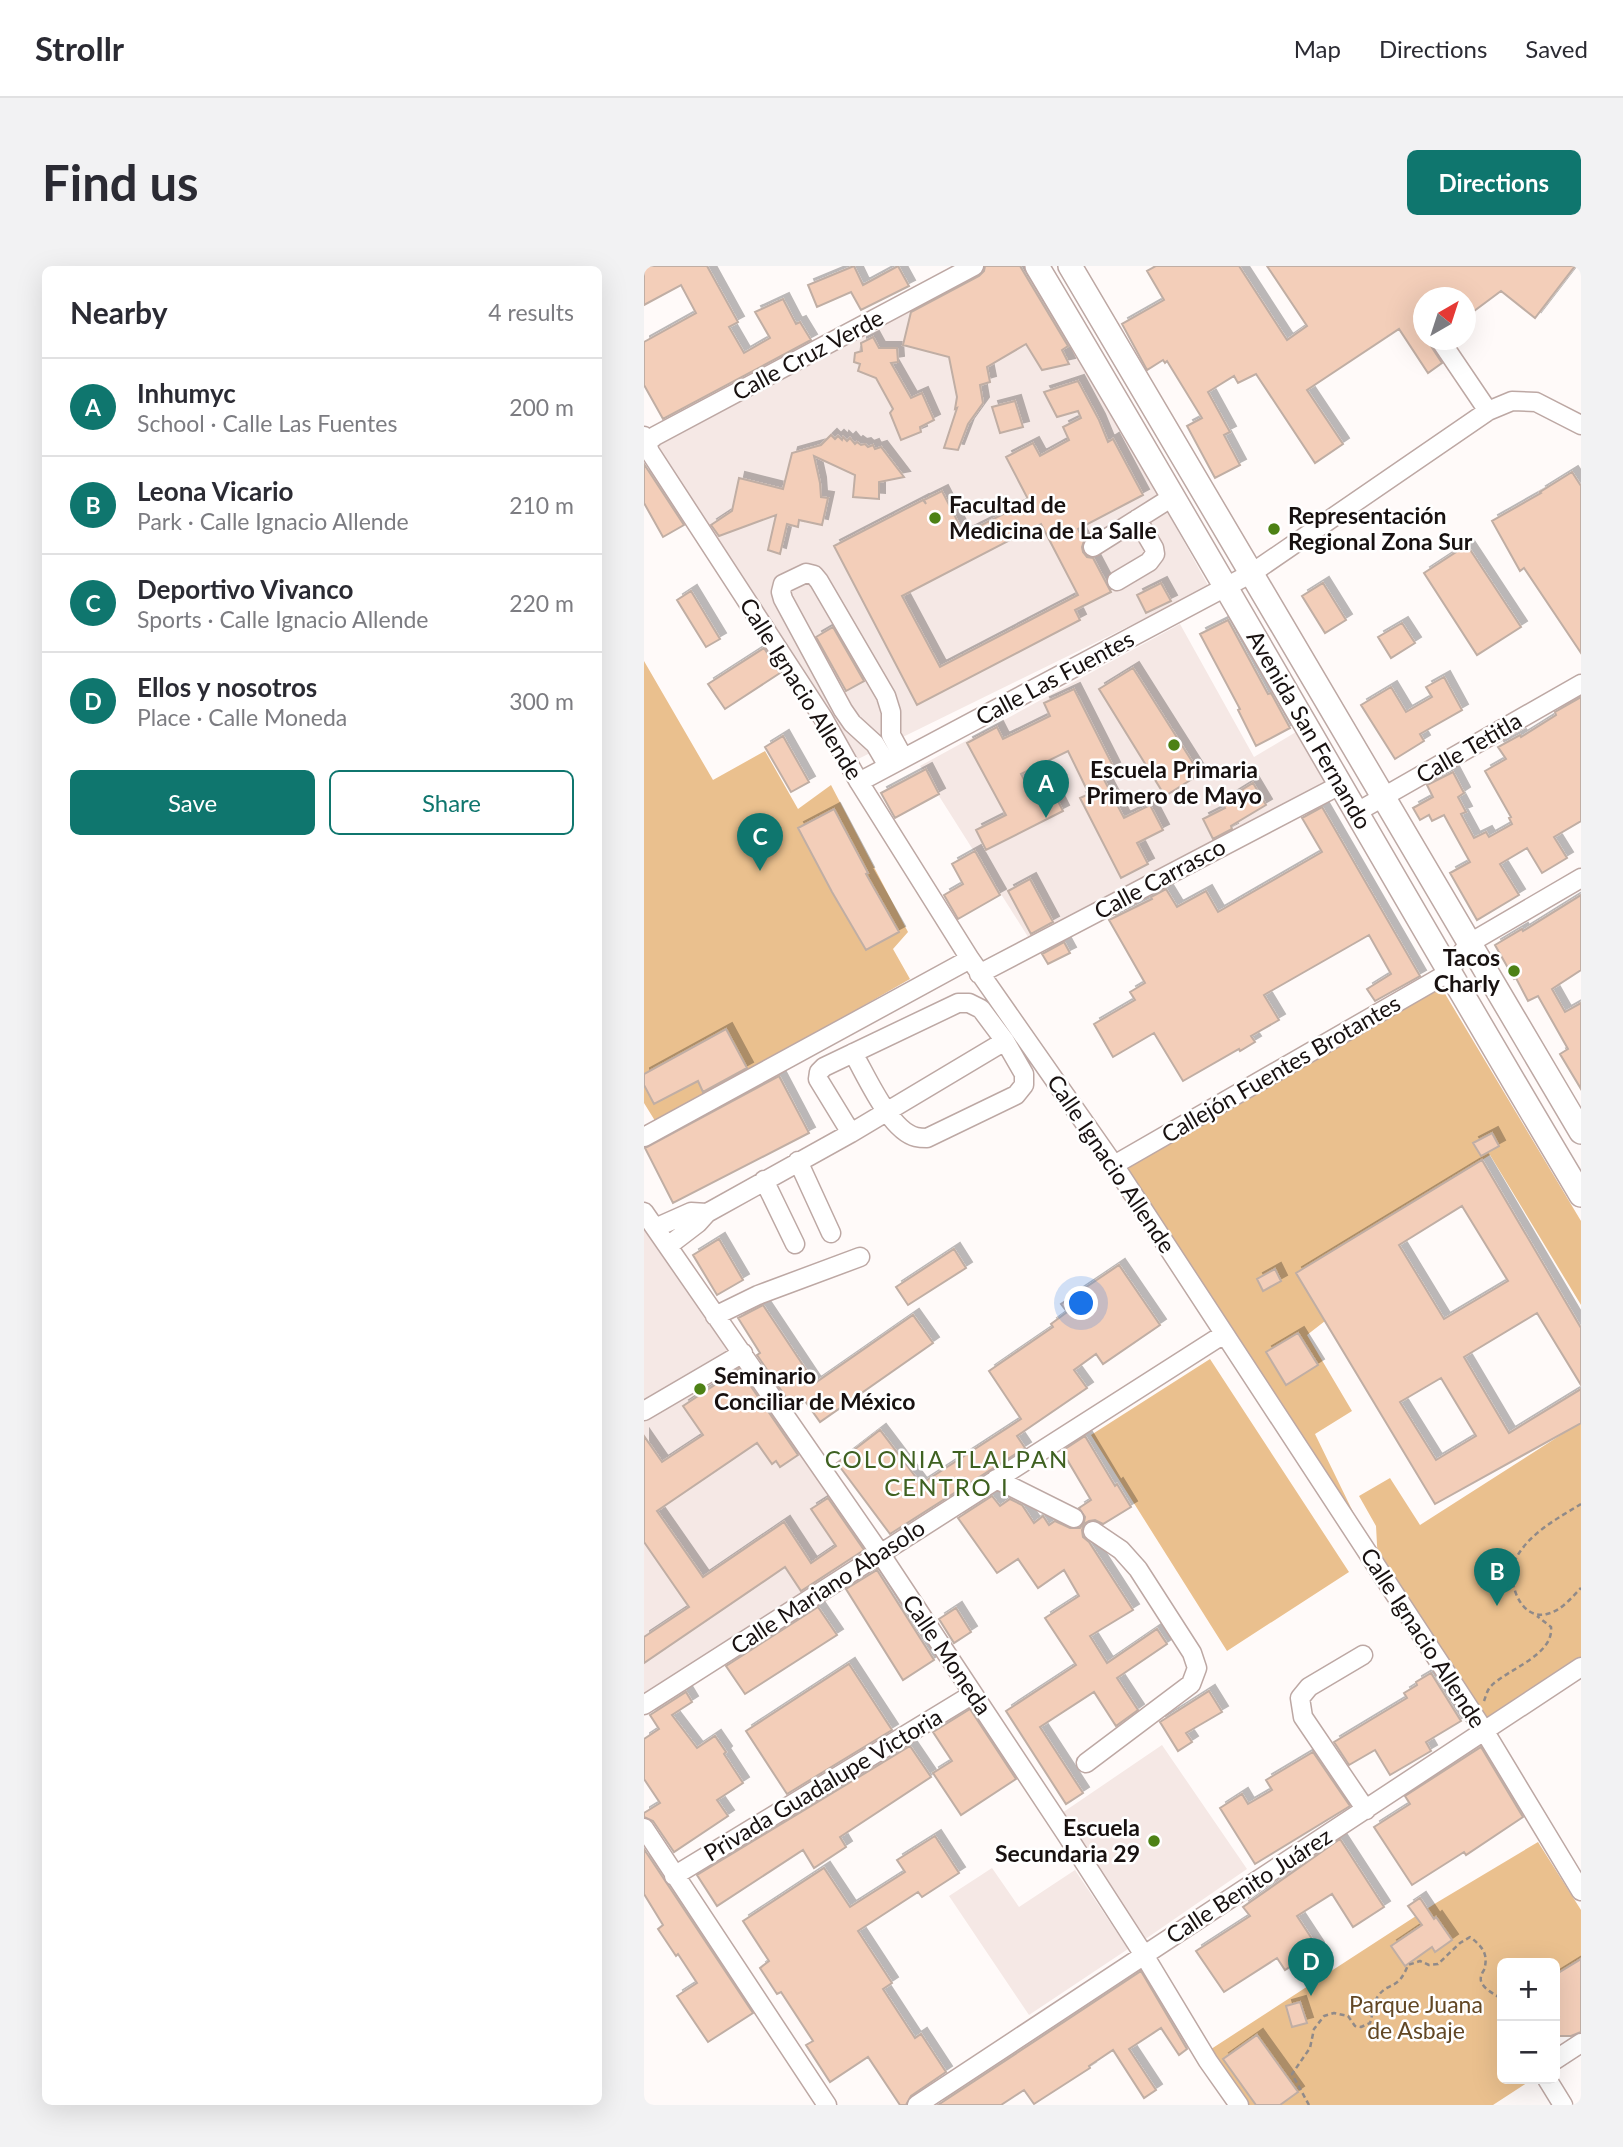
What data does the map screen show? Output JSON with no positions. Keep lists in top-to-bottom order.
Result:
{
  "streets": {
    "main road": ["Avenida San Fernando"],
    "street": [
      "Calle Cruz Verde",
      "Calle Las Fuentes",
      "Calle Ignacio Allende",
      "Calle Tetitla",
      "Calle Carrasco",
      "Callejón Fuentes Brotantes",
      "Calle Mariano Abasolo",
      "Calle Moneda",
      "Privada Guadalupe Victoria",
      "Calle Benito Juárez"
    ]
  },
  "crossings": [
    ["Calle Cruz Verde", "Calle Ignacio Allende"],
    ["Calle Las Fuentes", "Calle Ignacio Allende"],
    ["Calle Las Fuentes", "Avenida San Fernando"],
    ["Calle Ignacio Allende", "Calle Carrasco"],
    ["Calle Ignacio Allende", "Callejón Fuentes Brotantes"],
    ["Calle Ignacio Allende", "Calle Mariano Abasolo"],
    ["Calle Ignacio Allende", "Calle Benito Juárez"],
    ["Avenida San Fernando", "Calle Tetitla"],
    ["Avenida San Fernando", "Calle Carrasco"],
    ["Avenida San Fernando", "Callejón Fuentes Brotantes"],
    ["Calle Mariano Abasolo", "Calle Moneda"],
    ["Calle Moneda", "Privada Guadalupe Victoria"],
    ["Calle Moneda", "Calle Benito Juárez"]
  ],
  "districts": ["COLONIA TLALPAN CENTRO I"],
  "parks": ["Parque Juana de Asbaje"],
  "places": [
    "Facultad de Medicina de La Salle",
    "Representación Regional Zona Sur",
    "Escuela Primaria Primero de Mayo",
    "Tacos Charly",
    "Seminario Conciliar de México",
    "Escuela Secundaria 29"
  ],
  "north": "top right",
  "page": {
    "header": "Strollr",
    "nav": ["Map", "Directions", "Saved"],
    "buttons": [
      "Directions",
      ["Save", "Share"]
    ],
    "title": "Find us",
    "heading": ["Nearby", "4 results"],
    "list": [
      {
        "mark": "A",
        "name": "Inhumyc",
        "note": "School · Calle Las Fuentes",
        "value": "200 m"
      },
      {
        "mark": "B",
        "name": "Leona Vicario",
        "note": "Park · Calle Ignacio Allende",
        "value": "210 m"
      },
      {
        "mark": "C",
        "name": "Deportivo Vivanco",
        "note": "Sports · Calle Ignacio Allende",
        "value": "220 m"
      },
      {
        "mark": "D",
        "name": "Ellos y nosotros",
        "note": "Place · Calle Moneda",
        "value": "300 m"
      }
    ],
    "pins": [
      "A",
      "C",
      "B",
      "D"
    ],
    "map_buttons": ["+", "−"]
  }
}
